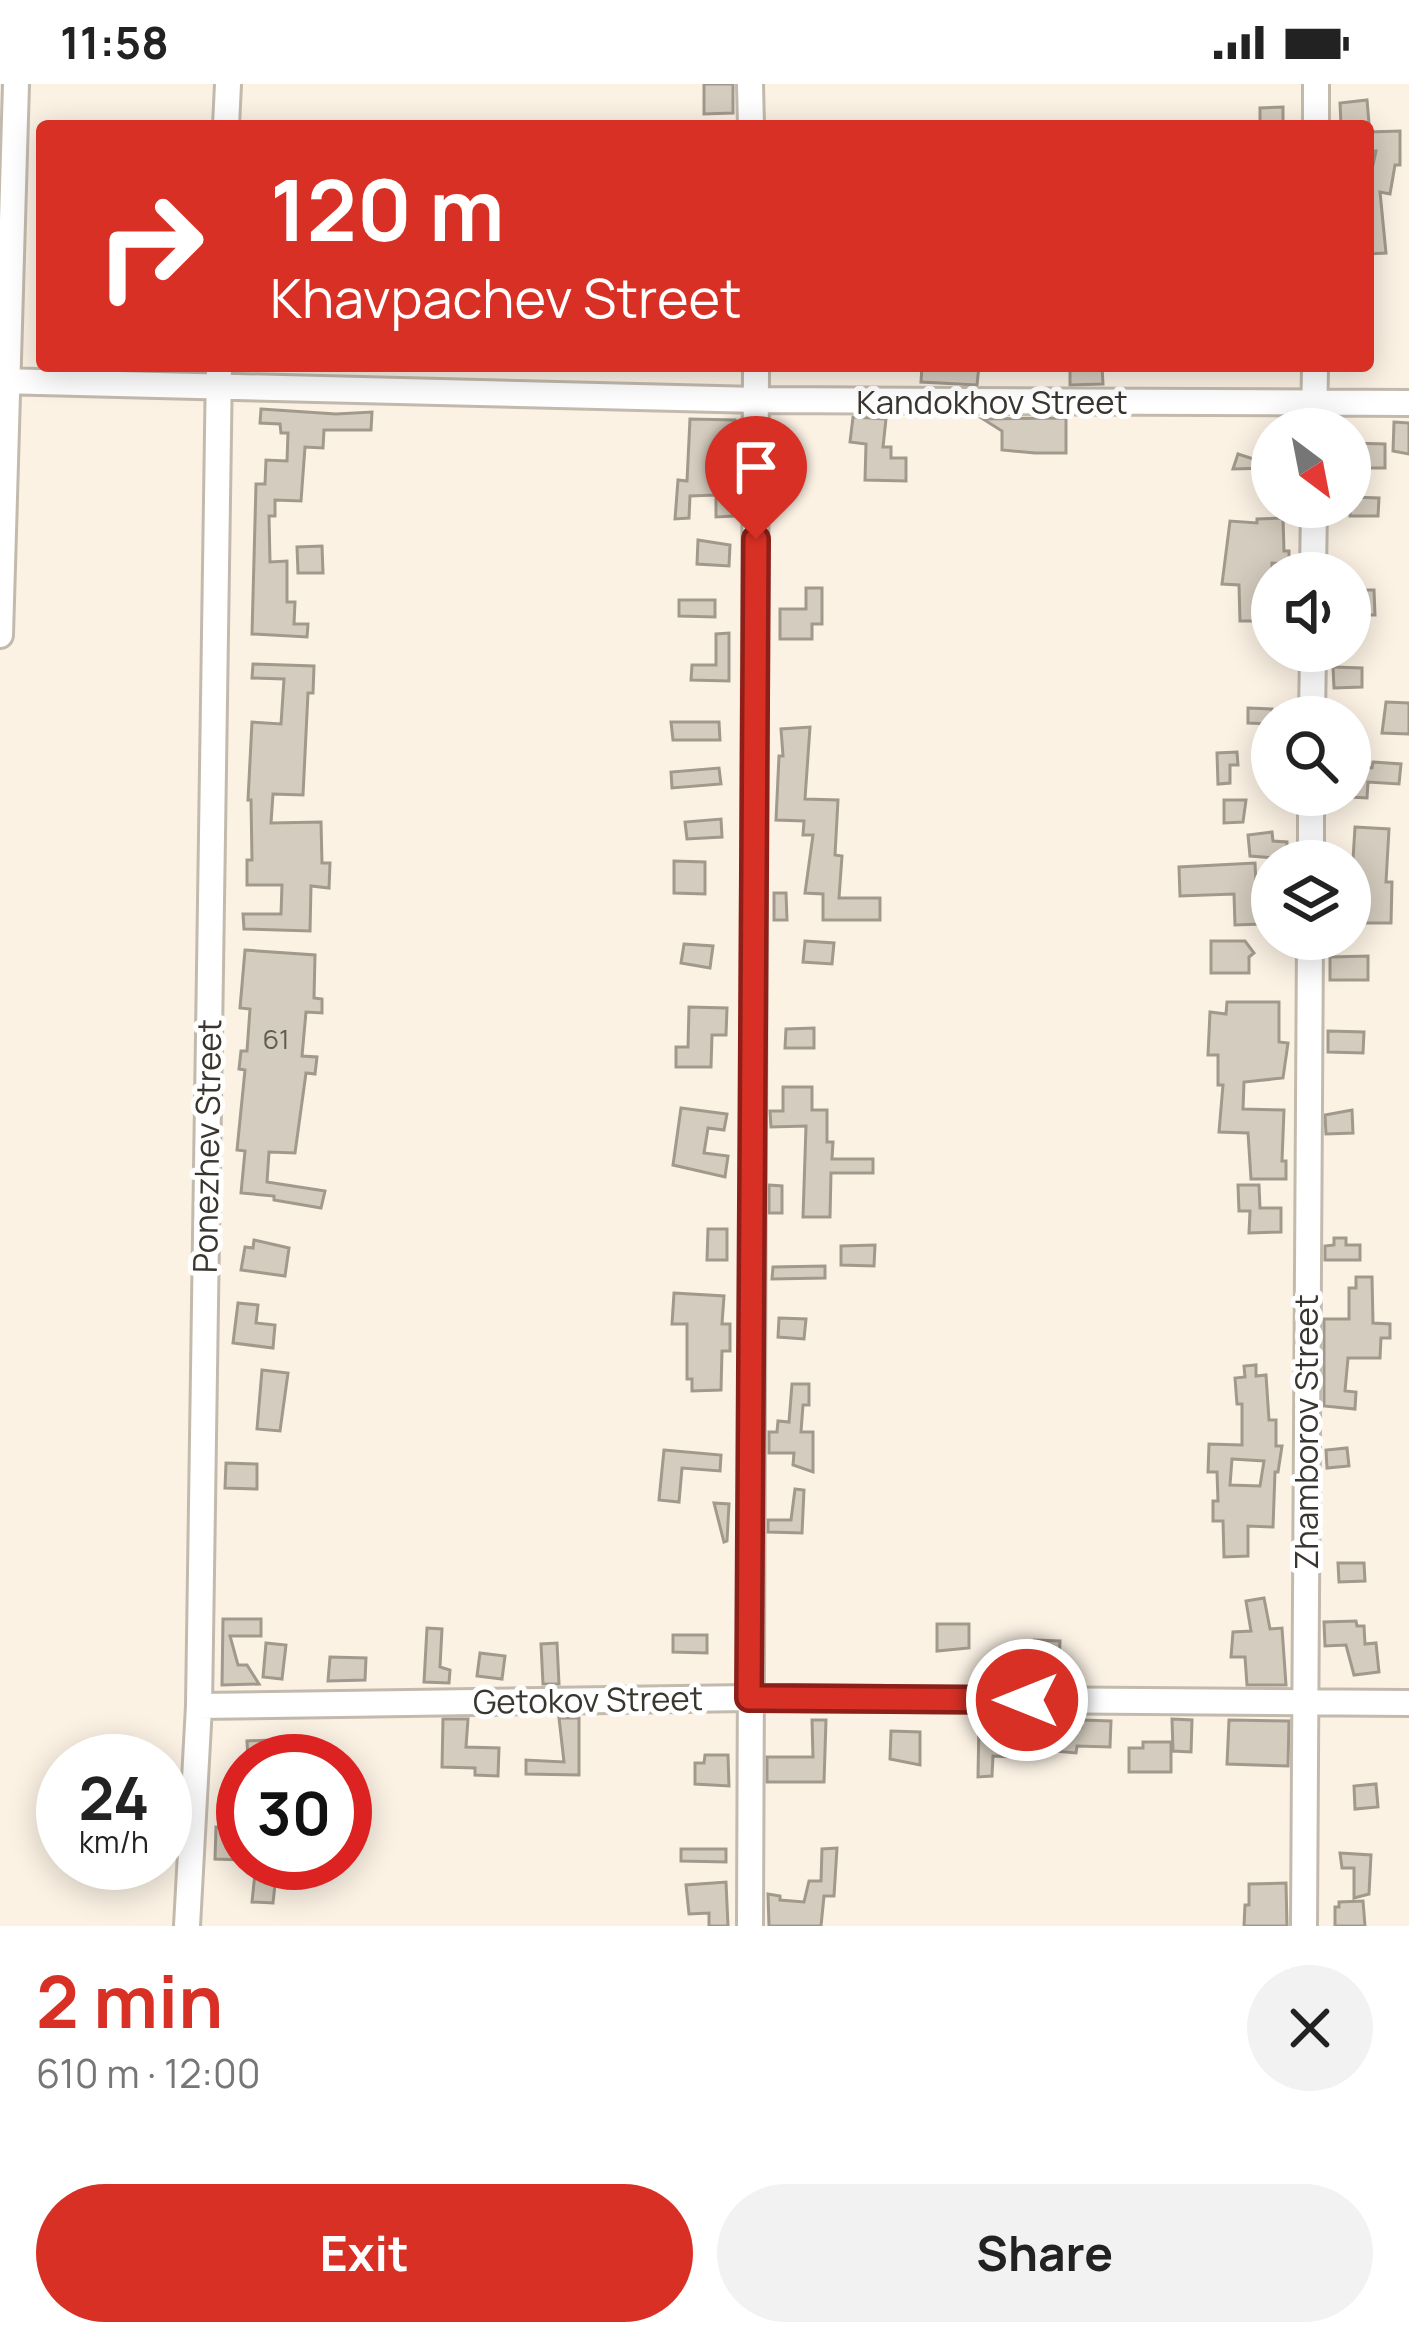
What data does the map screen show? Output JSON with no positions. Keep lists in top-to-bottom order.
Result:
{
  "streets": {
    "street": [
      "Kandokhov Street",
      "Ponezhev Street",
      "Zhamborov Street",
      "Getokov Street"
    ]
  },
  "crossings": [
    ["Kandokhov Street", "Ponezhev Street"],
    ["Ponezhev Street", "Getokov Street"],
    ["Zhamborov Street", "Getokov Street"]
  ],
  "house_numbers": ["61"],
  "north": "bottom right",
  "page": {
    "status": "11:58",
    "turn": ["120 m", "Khavpachev Street"],
    "speed": "24 km/h",
    "limit": "30",
    "heading": ["2 min", "610 m · 12:00"],
    "buttons": ["Exit", "Share"]
  }
}
